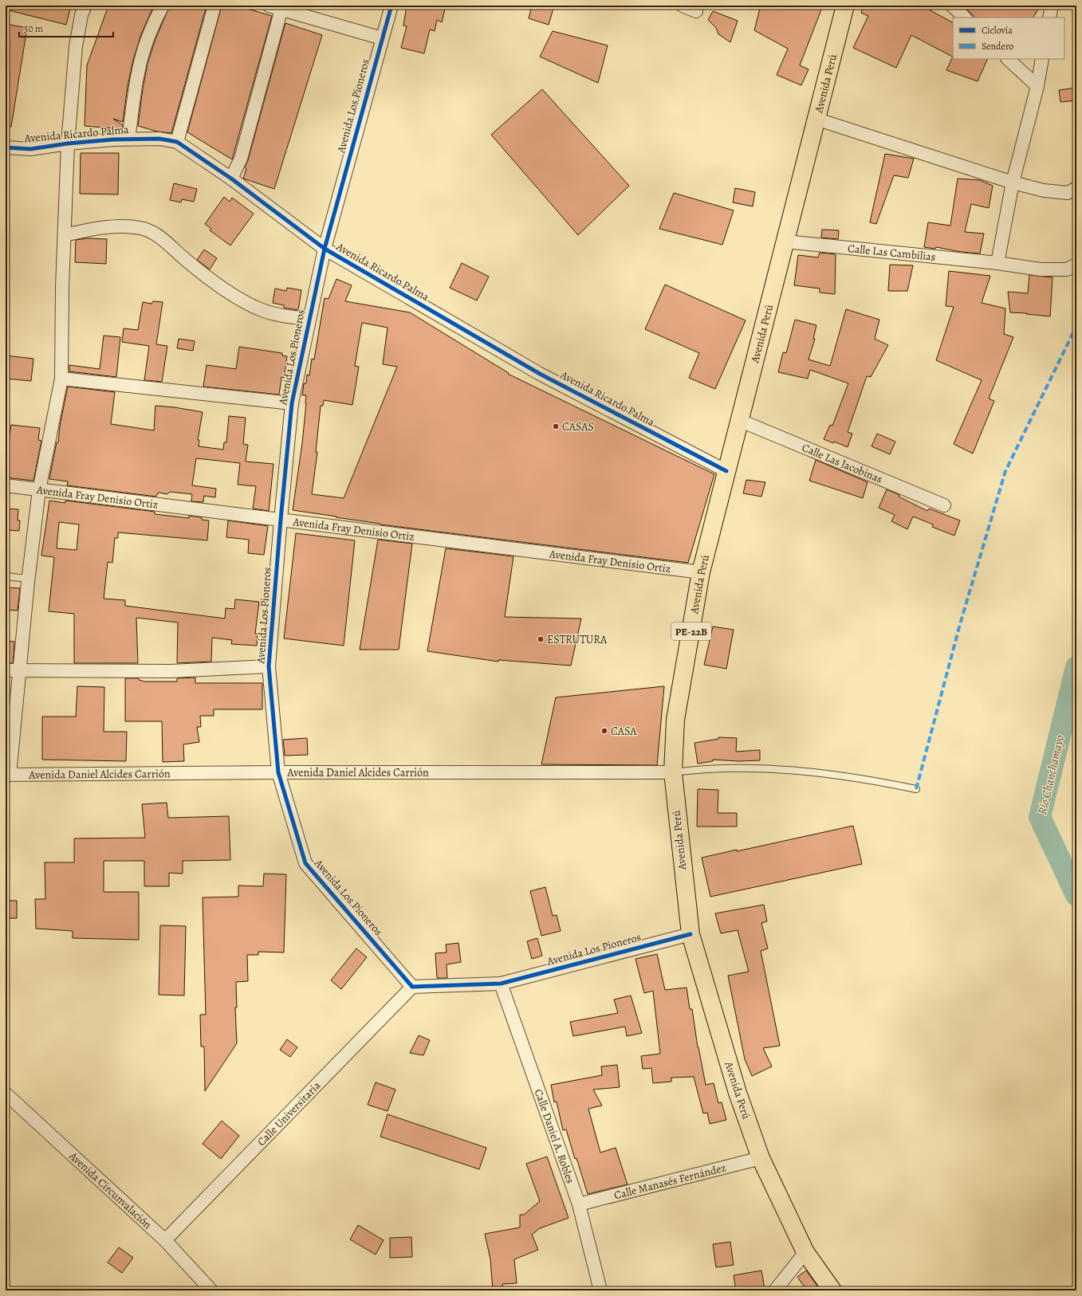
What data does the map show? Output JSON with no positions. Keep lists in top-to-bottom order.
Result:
{
  "streets": {
    "highway": ["Avenida Perú", "PE-22B"],
    "street": [
      "Avenida Los Pioneros",
      "Avenida Ricardo Palma",
      "Calle Las Cambilias",
      "Calle Las Jacobinas",
      "Avenida Fray Denisio Ortiz",
      "Avenida Daniel Alcides Carrión",
      "Calle Universitaria",
      "Calle Daniel A. Robles",
      "Calle Manasés Fernández",
      "Avenida Circunvalación"
    ]
  },
  "crossings": [
    ["Avenida Perú", "Avenida Los Pioneros"],
    ["Avenida Perú", "Avenida Ricardo Palma"],
    ["Avenida Perú", "Calle Las Cambilias"],
    ["Avenida Perú", "Calle Las Jacobinas"],
    ["Avenida Perú", "Avenida Fray Denisio Ortiz"],
    ["Avenida Perú", "PE-22B"],
    ["Avenida Perú", "Avenida Daniel Alcides Carrión"],
    ["Avenida Perú", "Calle Manasés Fernández"],
    ["Avenida Los Pioneros", "Avenida Ricardo Palma"],
    ["Avenida Los Pioneros", "Avenida Fray Denisio Ortiz"],
    ["Avenida Los Pioneros", "Avenida Daniel Alcides Carrión"],
    ["Avenida Los Pioneros", "Calle Universitaria"],
    ["Avenida Los Pioneros", "Calle Daniel A. Robles"],
    ["Calle Universitaria", "Avenida Circunvalación"],
    ["Calle Daniel A. Robles", "Calle Manasés Fernández"]
  ],
  "water": ["Río Chanchamayo"],
  "places": ["CASAS", "ESTRUTURA", "CASA"],
  "legend": ["Ciclovía", "Sendero"],
  "scale_bar": "50 m"
}
